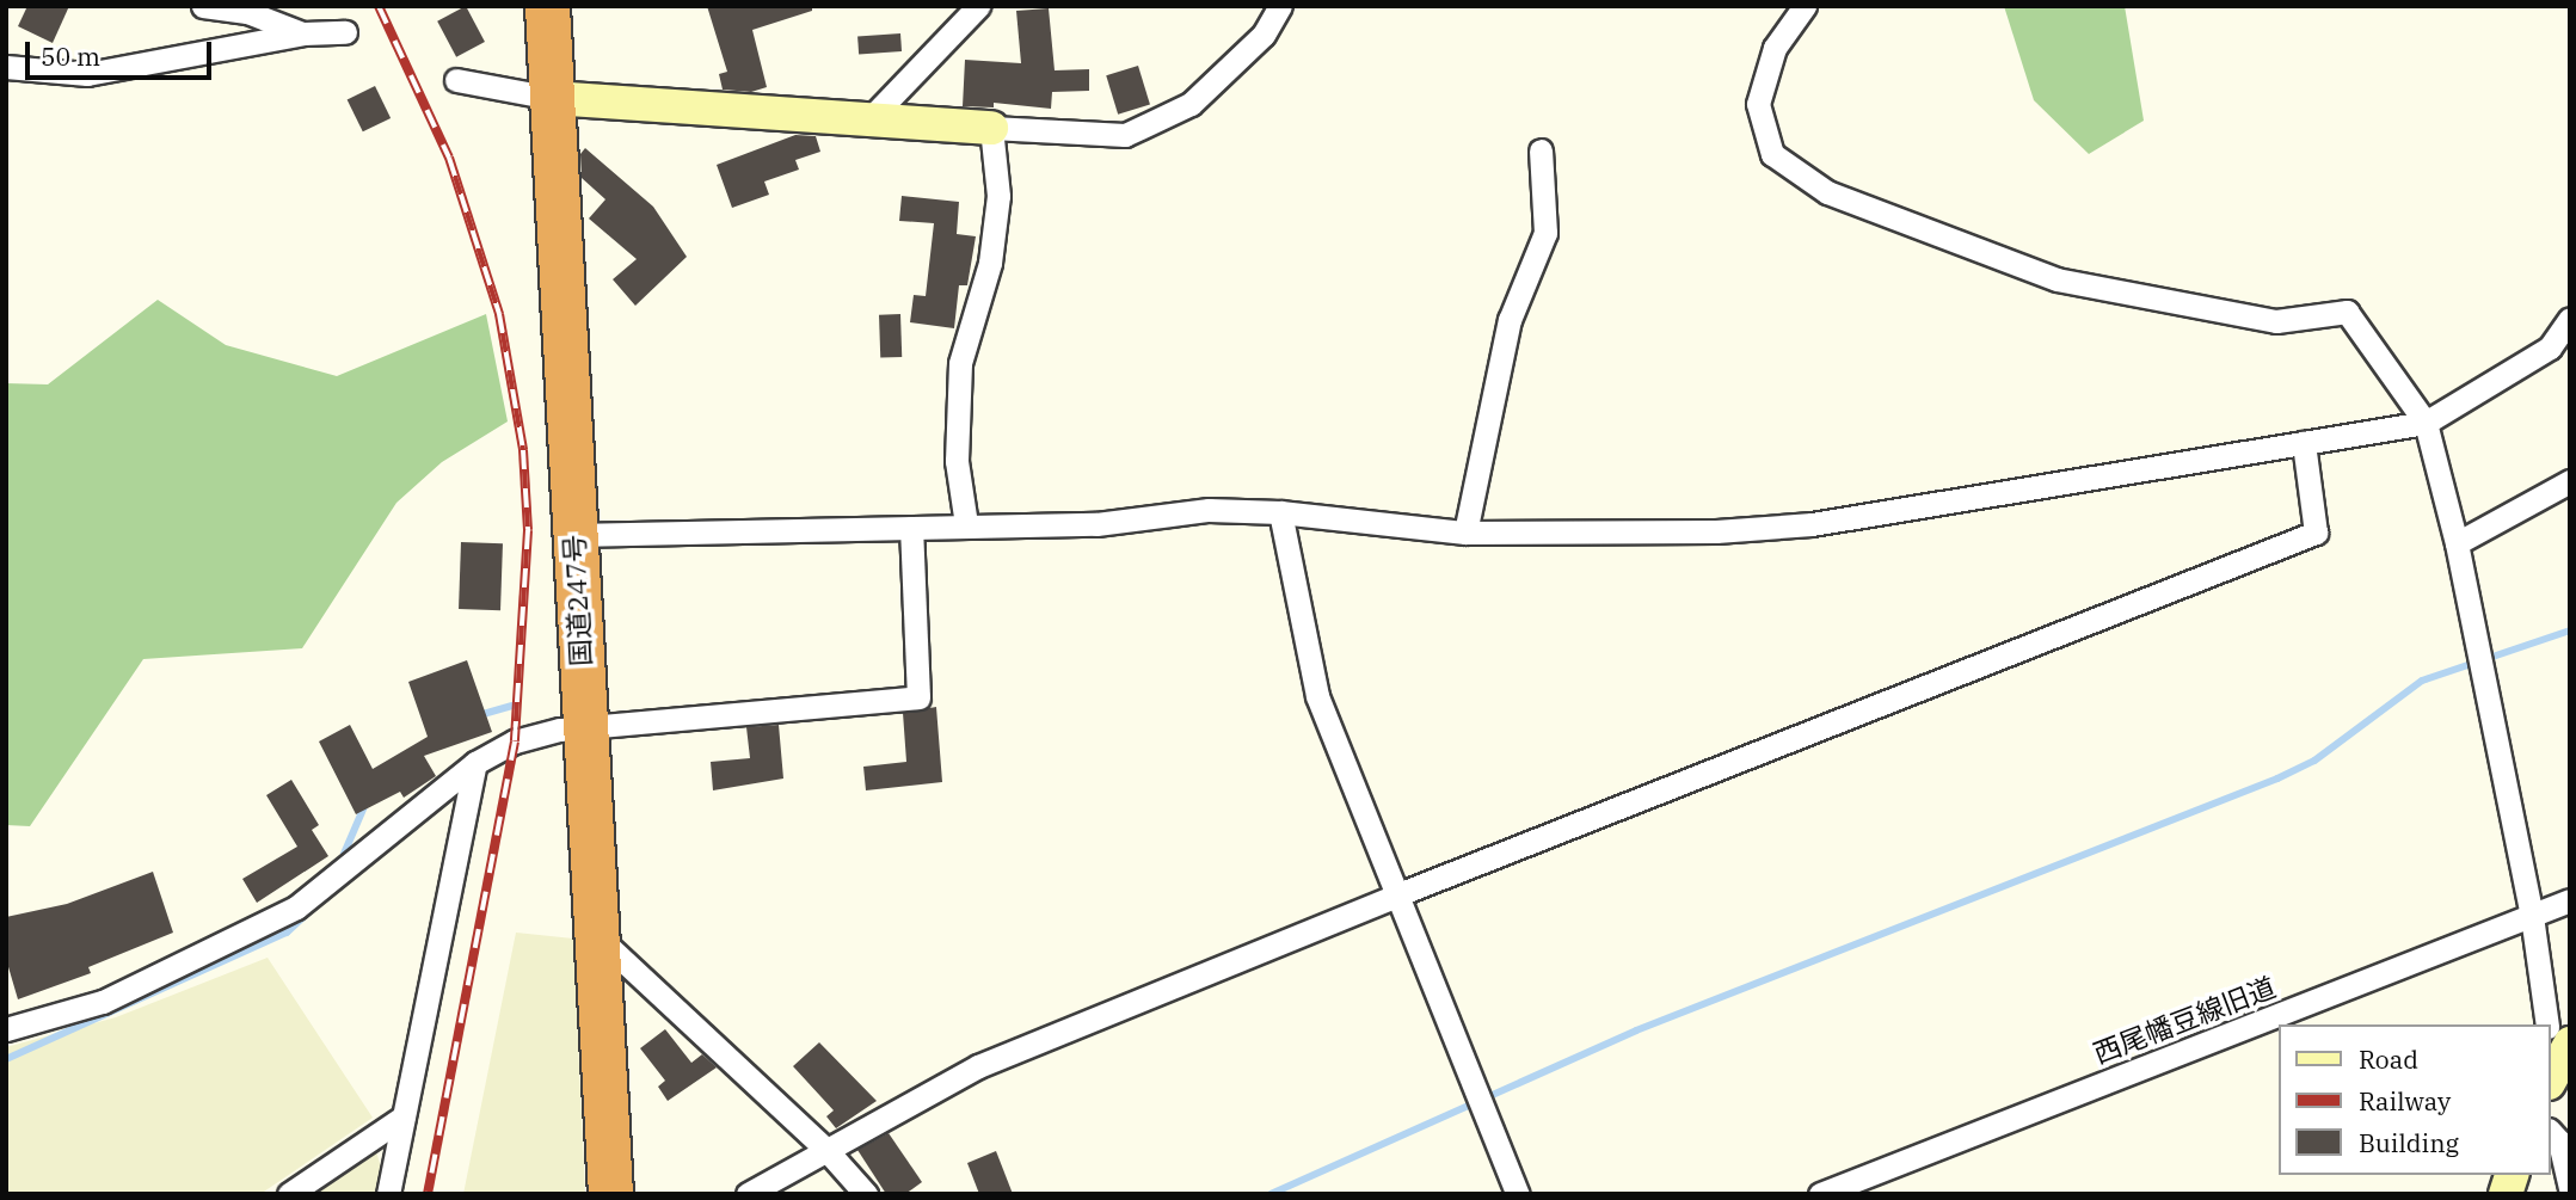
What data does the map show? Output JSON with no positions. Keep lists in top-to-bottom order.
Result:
{
  "streets": {
    "highway": ["国道247号"],
    "street": ["西尾幡豆線旧道"]
  },
  "legend": ["Road", "Railway", "Building"],
  "scale_bar": "50 m"
}
